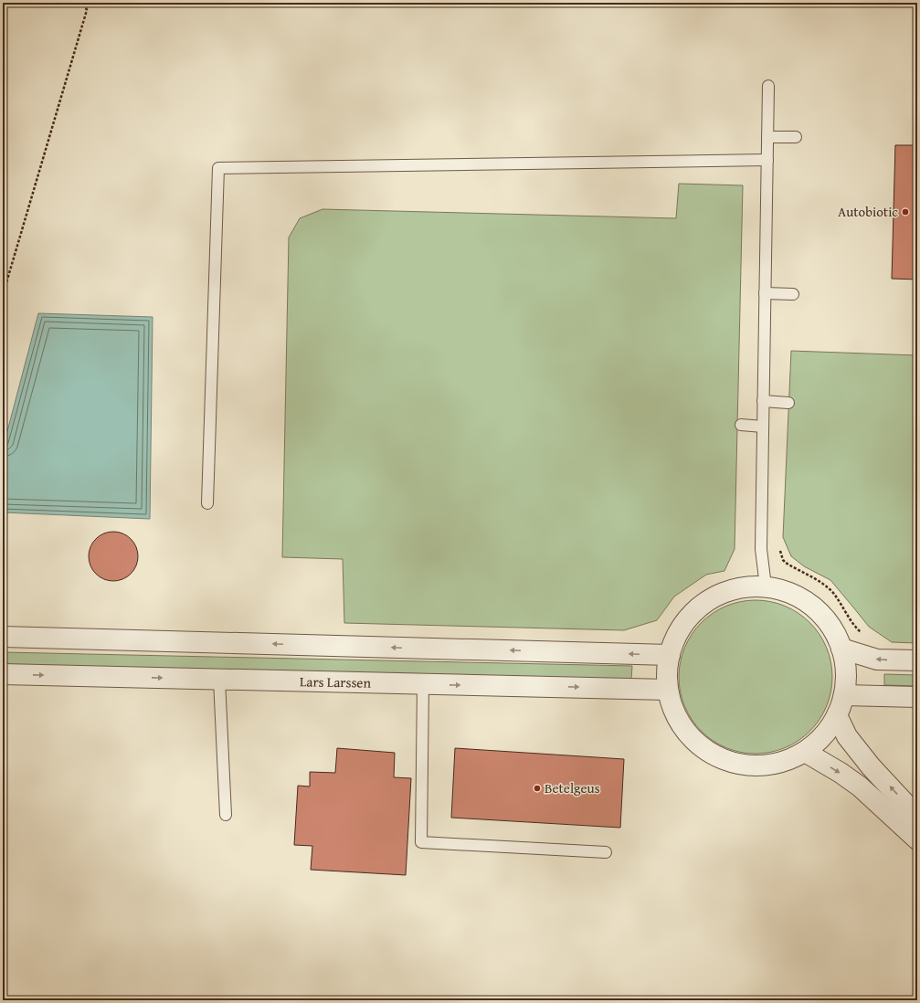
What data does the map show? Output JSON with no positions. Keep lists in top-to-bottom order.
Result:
{
  "streets": {
    "street": ["Lars Larssen"]
  },
  "places": ["Autobiotic", "Betelgeus"]
}
